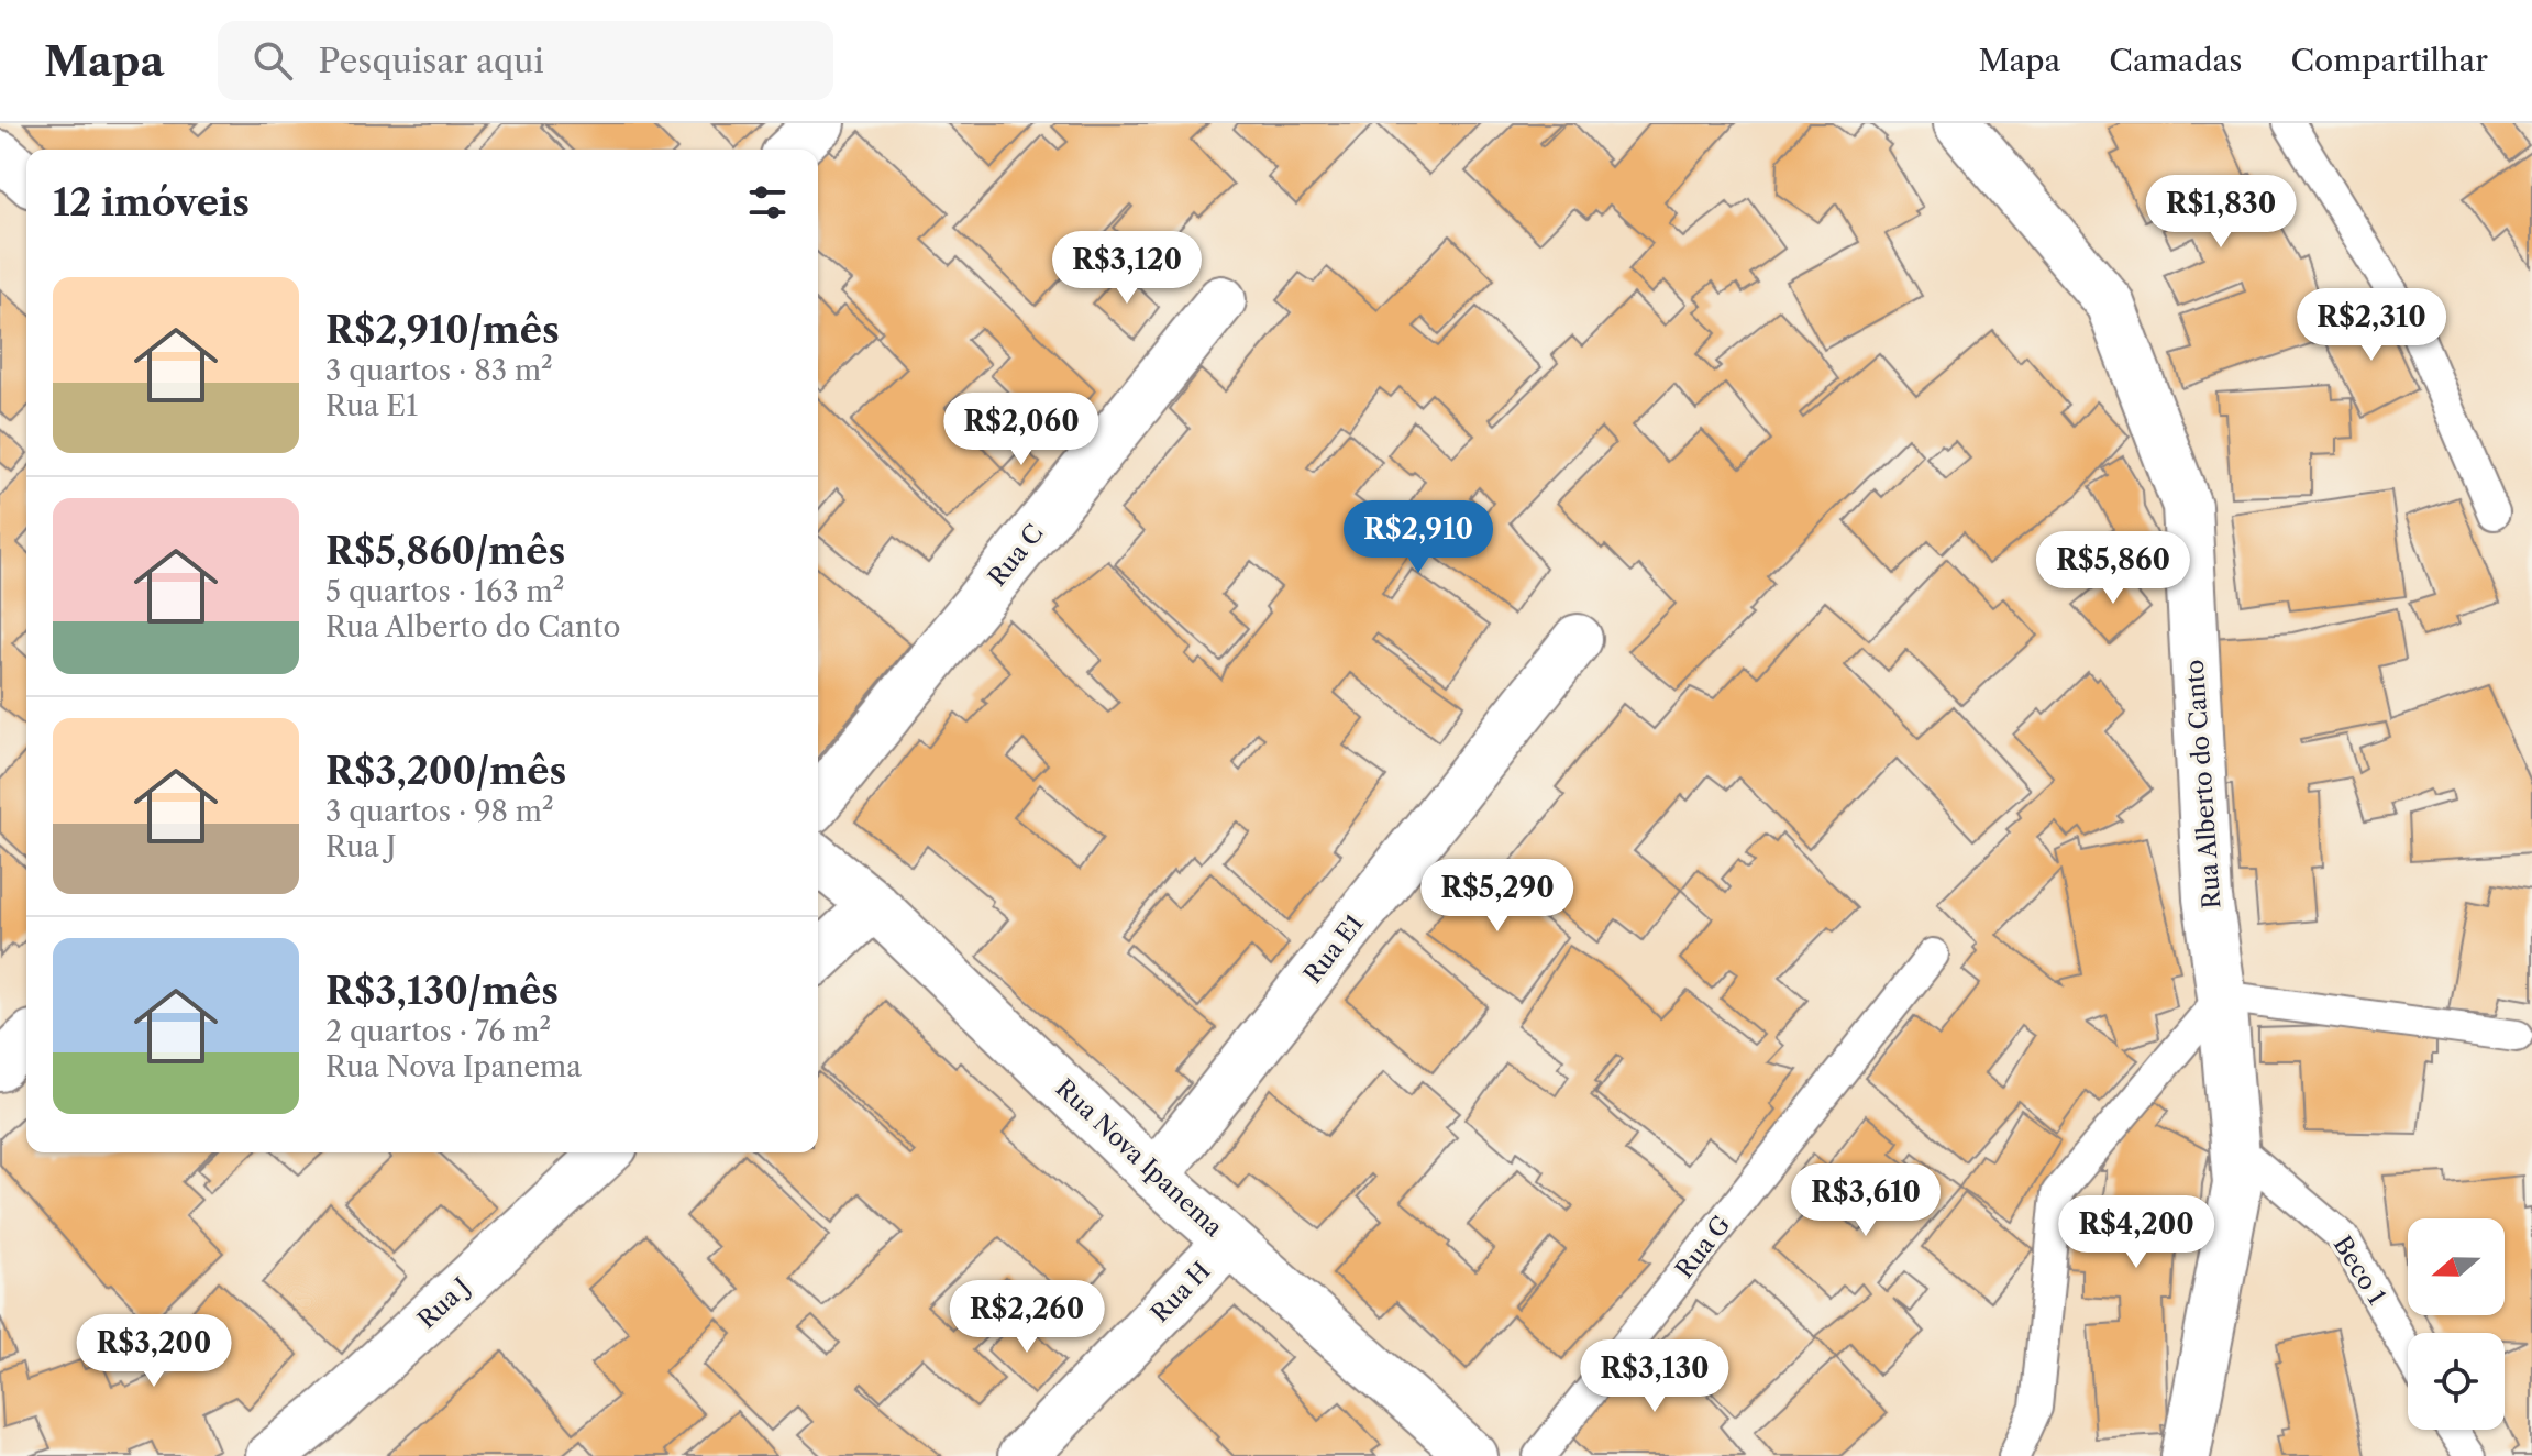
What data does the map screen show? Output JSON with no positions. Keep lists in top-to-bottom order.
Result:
{
  "streets": {
    "street": [
      "Rua C",
      "Rua Alberto do Canto",
      "Rua E1",
      "Rua Nova Ipanema",
      "Rua H",
      "Rua J"
    ],
    "lane": ["Rua G", "Beco 1"]
  },
  "crossings": [
    ["Rua Alberto do Canto", "Beco 1"],
    ["Rua E1", "Rua Nova Ipanema"],
    ["Rua Nova Ipanema", "Rua H"]
  ],
  "north": "left",
  "page": {
    "header": "Mapa",
    "search": "Pesquisar aqui",
    "nav": ["Mapa", "Camadas", "Compartilhar"],
    "heading": "12 imóveis",
    "price": [
      "R$1,830",
      "R$3,120",
      "R$2,310",
      "R$2,060",
      "R$2,910",
      "R$5,860",
      "R$5,290",
      "R$3,610",
      "R$4,200",
      "R$2,260",
      "R$3,200",
      "R$3,130"
    ],
    "list": [
      {
        "name": "R$2,910/mês",
        "note": "3 quartos · 83 m² · Rua E1"
      },
      {
        "name": "R$5,860/mês",
        "note": "5 quartos · 163 m² · Rua Alberto do Canto"
      },
      {
        "name": "R$3,200/mês",
        "note": "3 quartos · 98 m² · Rua J"
      },
      {
        "name": "R$3,130/mês",
        "note": "2 quartos · 76 m² · Rua Nova Ipanema"
      }
    ]
  }
}
